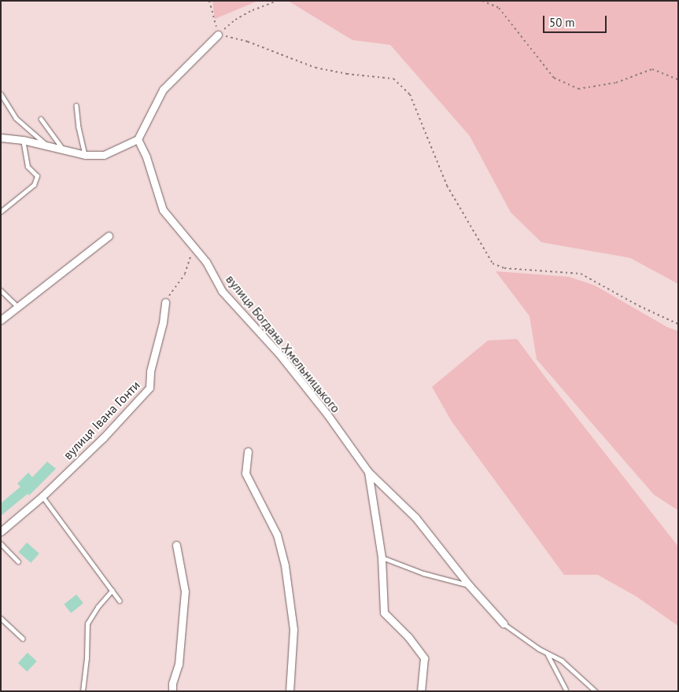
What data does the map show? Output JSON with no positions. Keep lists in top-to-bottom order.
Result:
{
  "streets": {
    "street": ["вулиця Богдана Хмельницького", "вулиця Івана Гонти"]
  },
  "scale_bar": "50 m"
}
